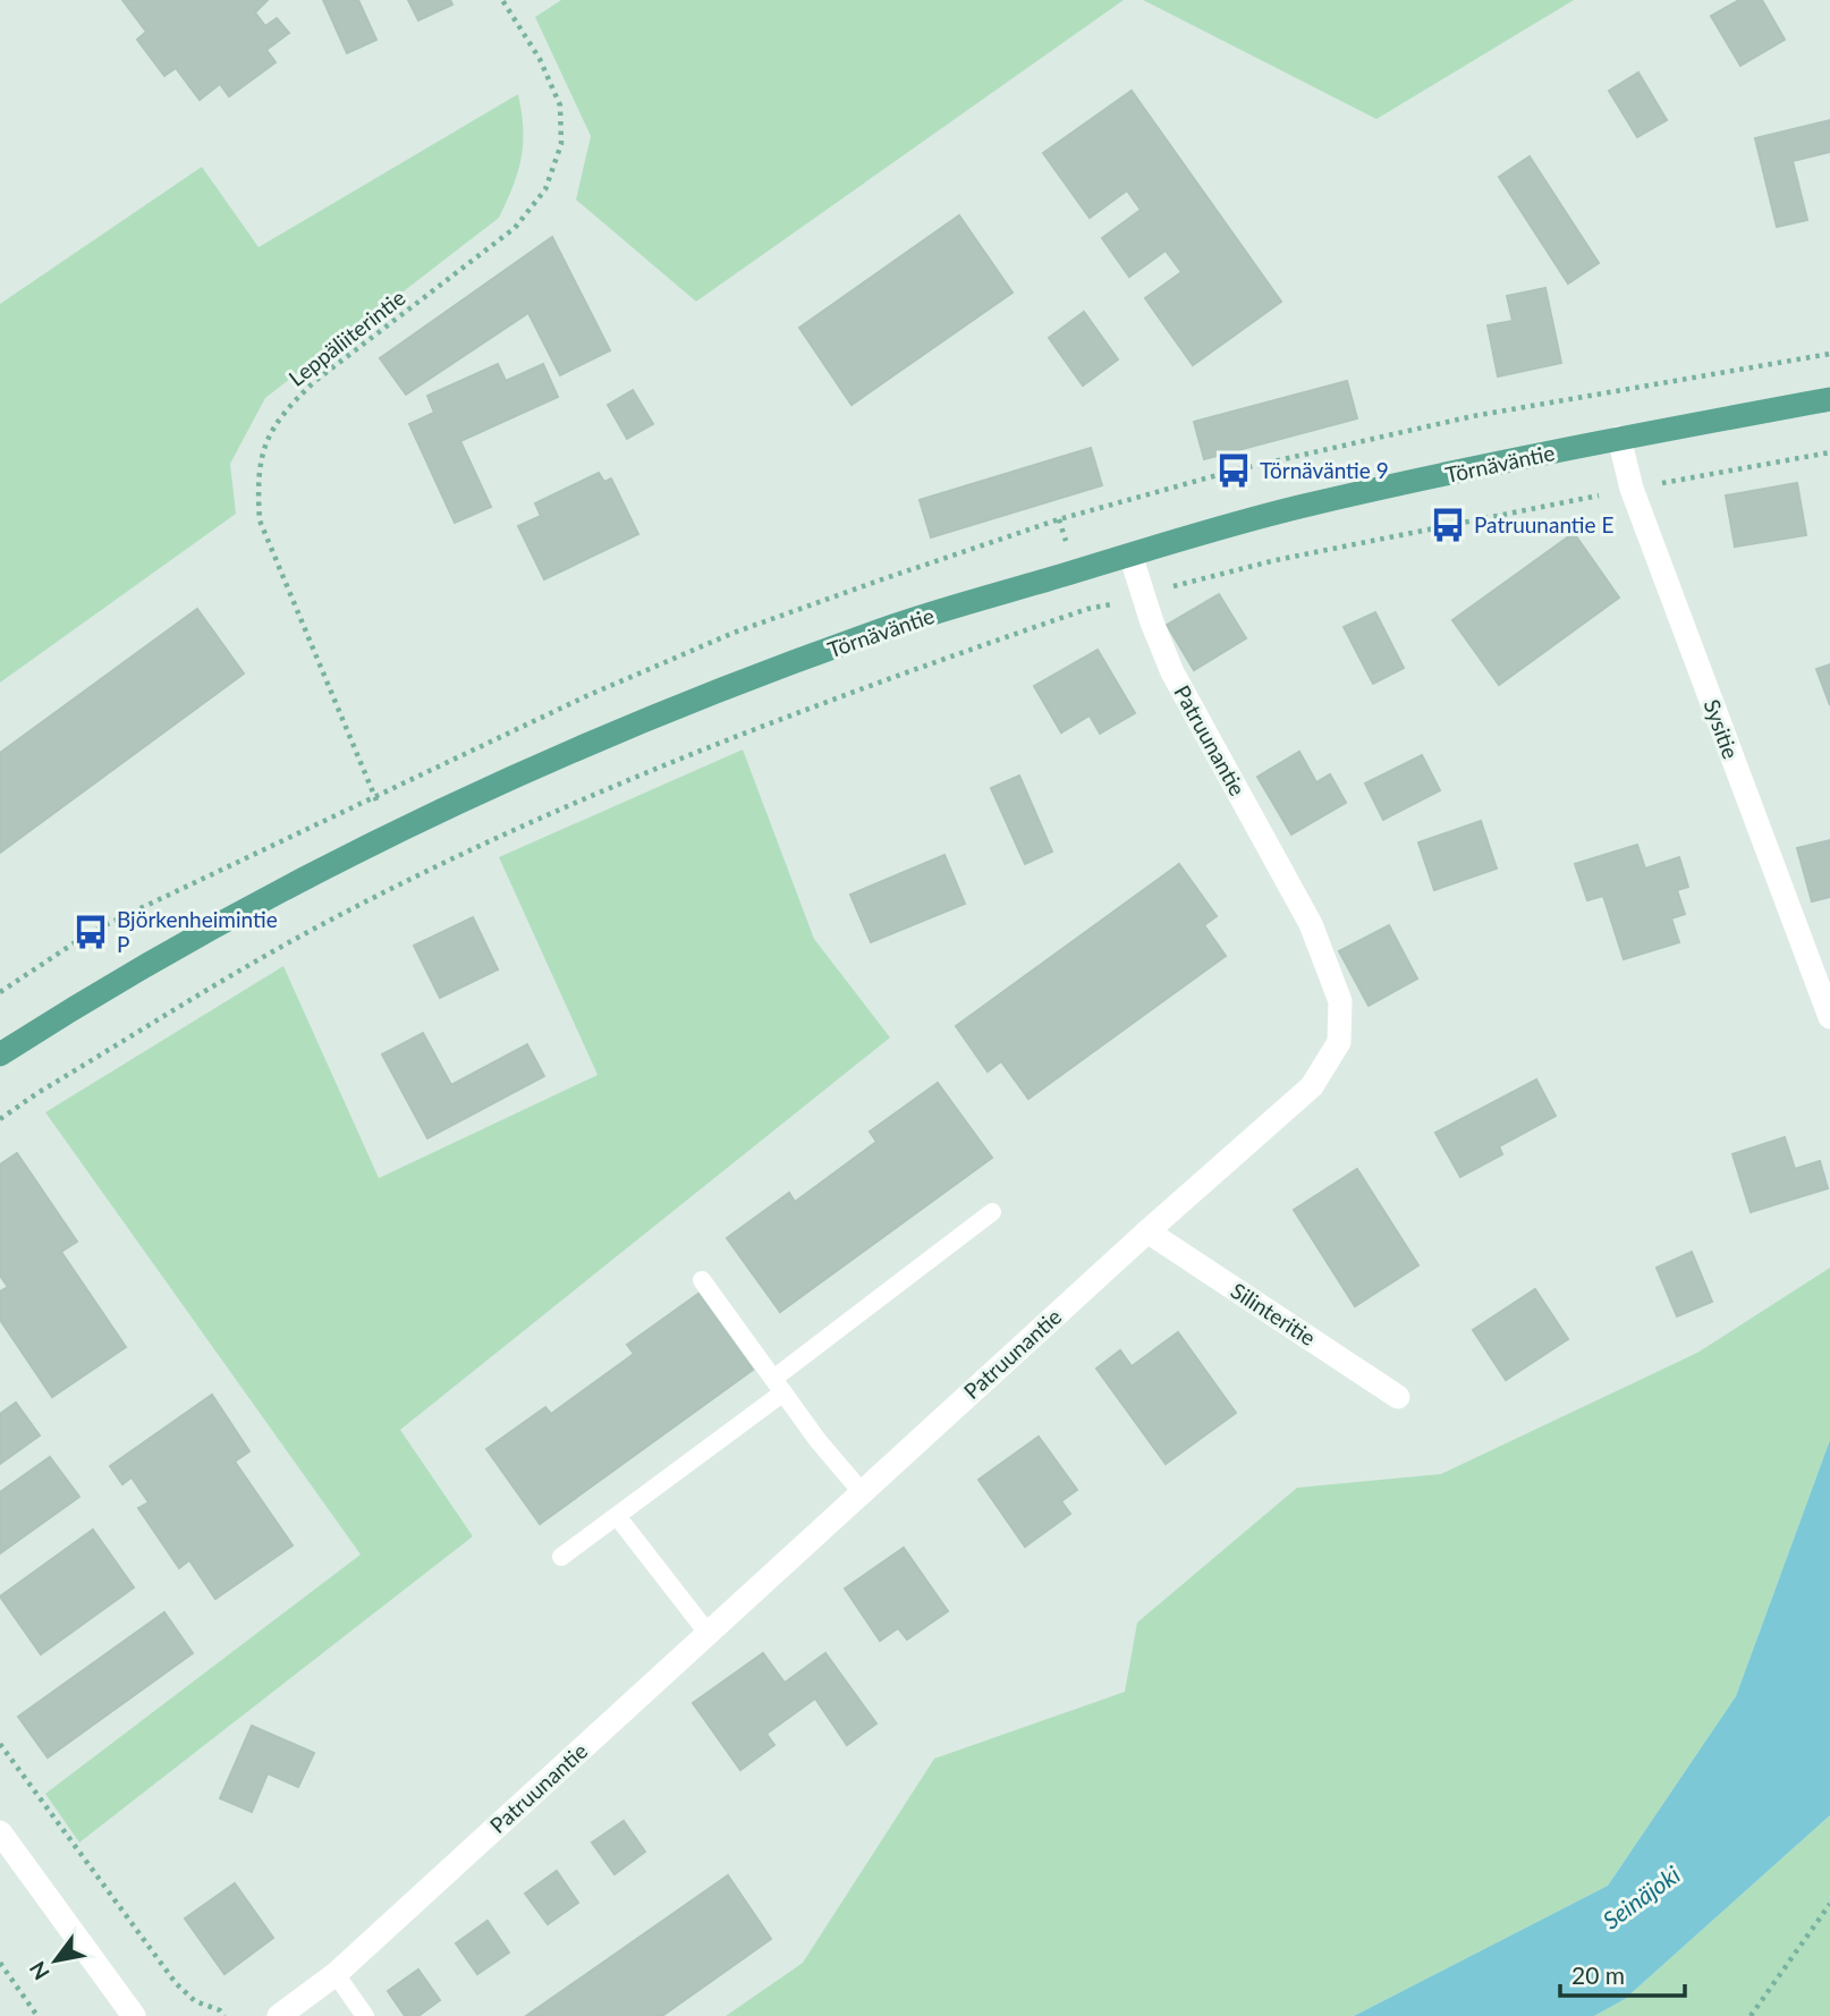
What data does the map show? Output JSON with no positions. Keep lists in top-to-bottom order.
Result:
{
  "streets": {
    "main road": ["Törnäväntie"],
    "street": ["Sysitie", "Patruunantie", "Silinteritie"],
    "path": ["Leppäliiterintie"]
  },
  "crossings": [
    ["Leppäliiterintie", "Törnäväntie"],
    ["Törnäväntie", "Sysitie"],
    ["Törnäväntie", "Patruunantie"],
    ["Patruunantie", "Silinteritie"]
  ],
  "water": ["Seinäjoki"],
  "places": {
    "bus stop": ["Törnäväntie 9", "Patruunantie E", "Björkenheimintie P"]
  },
  "scale_bar": "20 m",
  "north": "bottom left"
}
